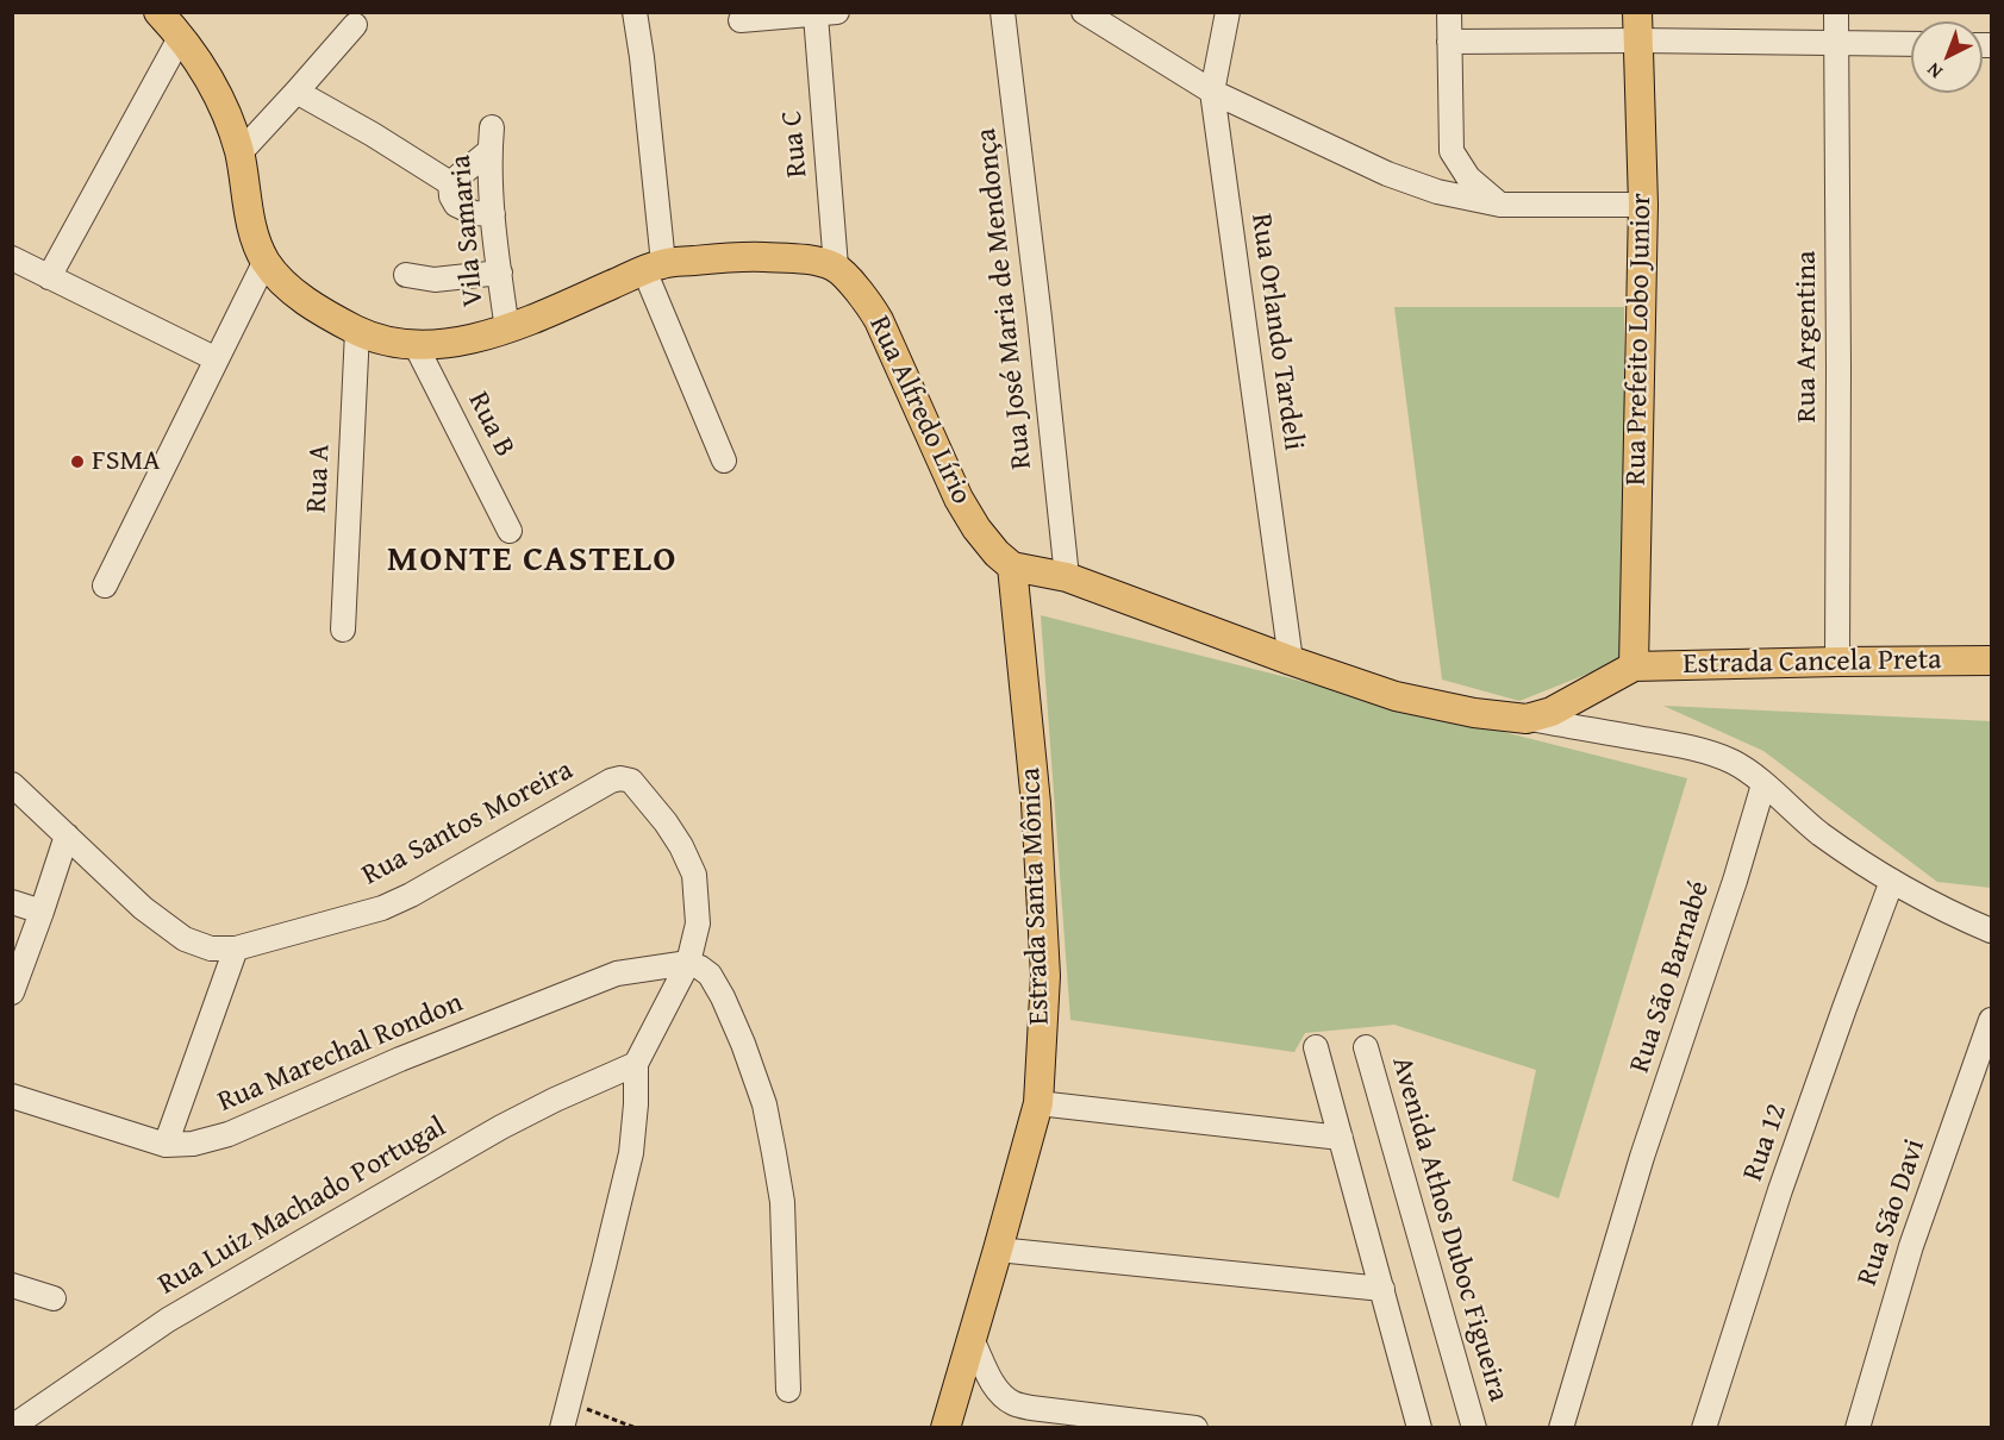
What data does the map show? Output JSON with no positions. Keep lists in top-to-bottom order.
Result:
{
  "streets": {
    "main road": [
      "Rua Prefeito Lobo Junior",
      "Rua Alfredo Lírio",
      "Estrada Cancela Preta",
      "Estrada Santa Mônica"
    ],
    "street": [
      "Rua C",
      "Vila Samaria",
      "Rua José Maria de Mendonça",
      "Rua Orlando Tardeli",
      "Rua Argentina",
      "Rua B",
      "Rua A",
      "Rua Santos Moreira",
      "Rua São Barnabé",
      "Rua Marechal Rondon",
      "Rua 12",
      "Rua Luiz Machado Portugal",
      "Rua São Davi",
      "Avenida Athos Duboc Figueira"
    ]
  },
  "crossings": [
    ["Rua C", "Rua Alfredo Lírio"],
    ["Rua Argentina", "Estrada Cancela Preta"],
    ["Rua Prefeito Lobo Junior", "Estrada Cancela Preta"],
    ["Rua Alfredo Lírio", "Estrada Santa Mônica"],
    ["Rua Santos Moreira", "Rua Marechal Rondon"]
  ],
  "districts": ["MONTE CASTELO"],
  "places": ["FSMA"],
  "north": "bottom left"
}
